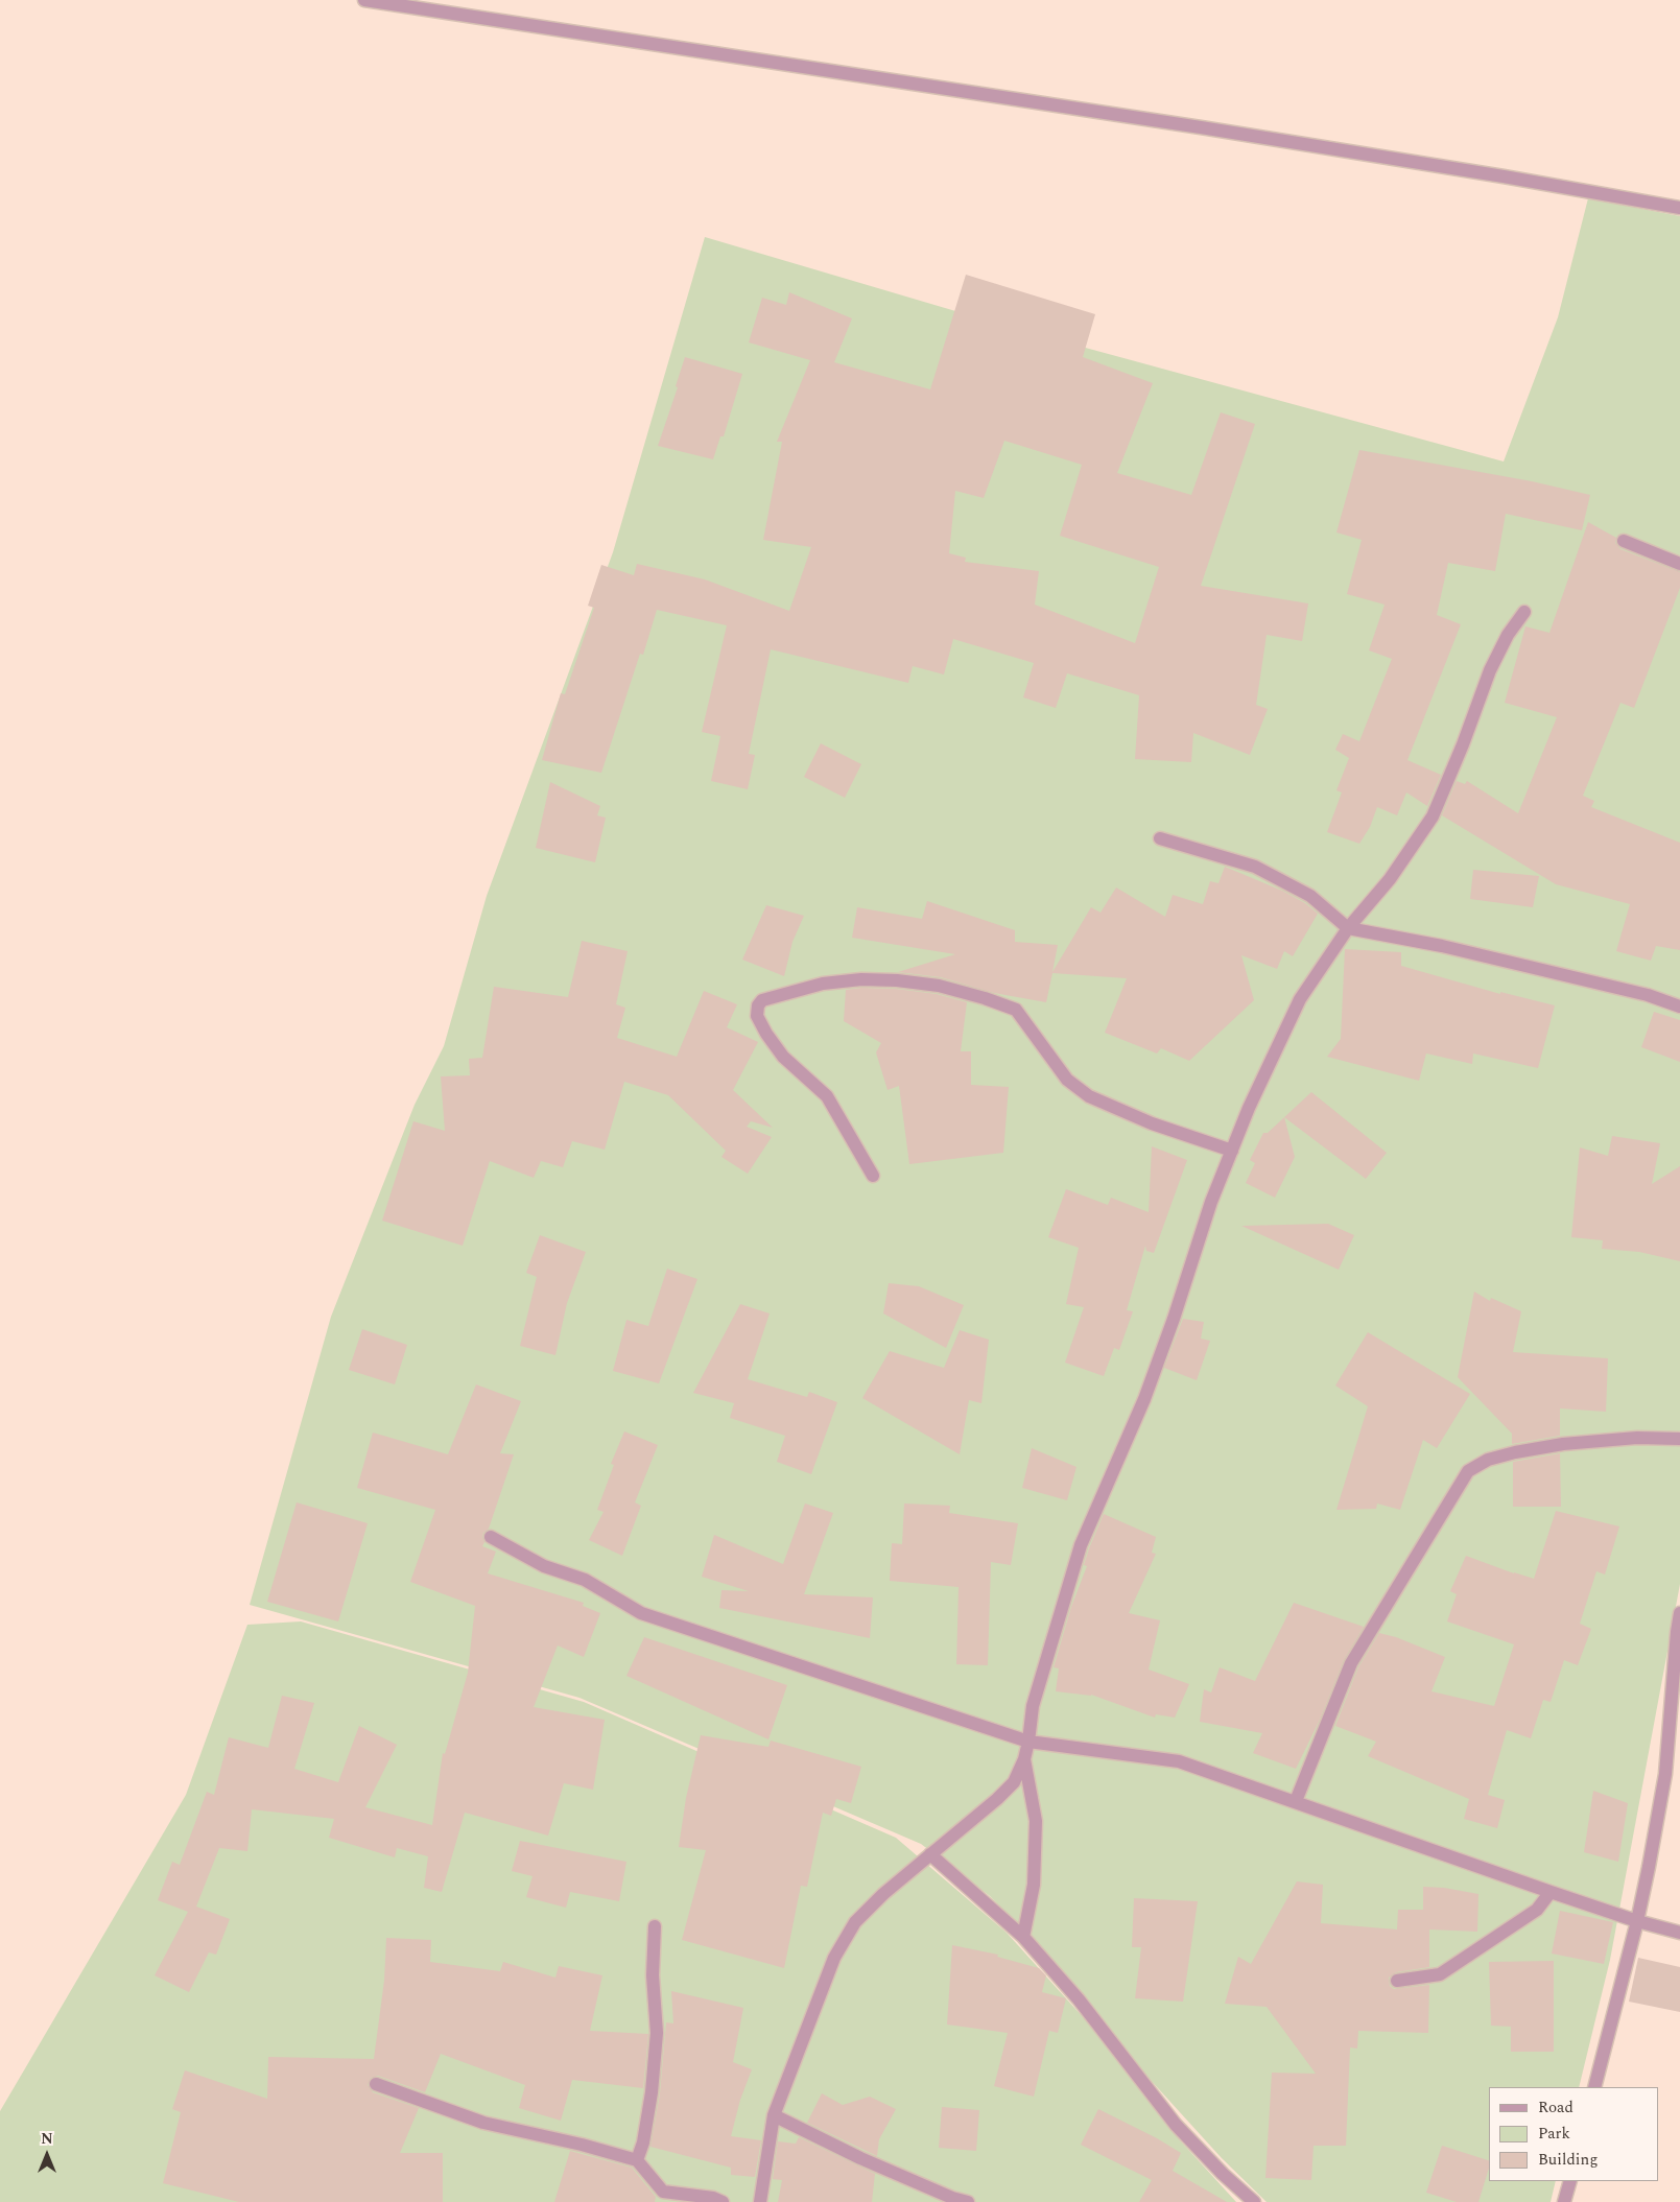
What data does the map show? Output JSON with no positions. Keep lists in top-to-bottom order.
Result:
{
  "legend": ["Road", "Park", "Building"],
  "north": "top"
}
